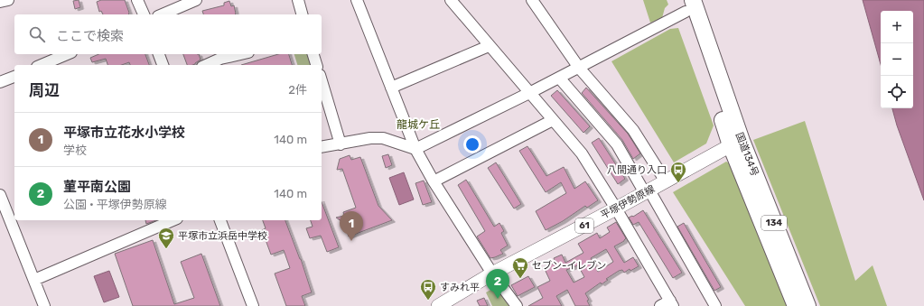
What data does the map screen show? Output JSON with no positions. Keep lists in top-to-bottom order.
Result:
{
  "streets": {
    "highway": ["国道134号", "134"],
    "main road": ["平塚伊勢原線", "61"]
  },
  "crossings": [
    ["国道134号", "平塚伊勢原線"]
  ],
  "districts": ["龍城ケ丘"],
  "places": {
    "bus stop": ["八間通り入口", "すみれ平"],
    "school or university": ["平塚市立浜岳中学校"],
    "supermarket": ["セブン-イレブン"]
  },
  "page": {
    "map_buttons": ["+", "−"],
    "search": "ここで検索",
    "heading": ["周辺", "2件"],
    "list": [
      {
        "mark": "1",
        "name": "平塚市立花水小学校",
        "note": "学校",
        "value": "140 m"
      },
      {
        "mark": "2",
        "name": "菫平南公園",
        "note": "公園 · 平塚伊勢原線",
        "value": "140 m"
      }
    ],
    "pins": ["1", "2"]
  }
}
